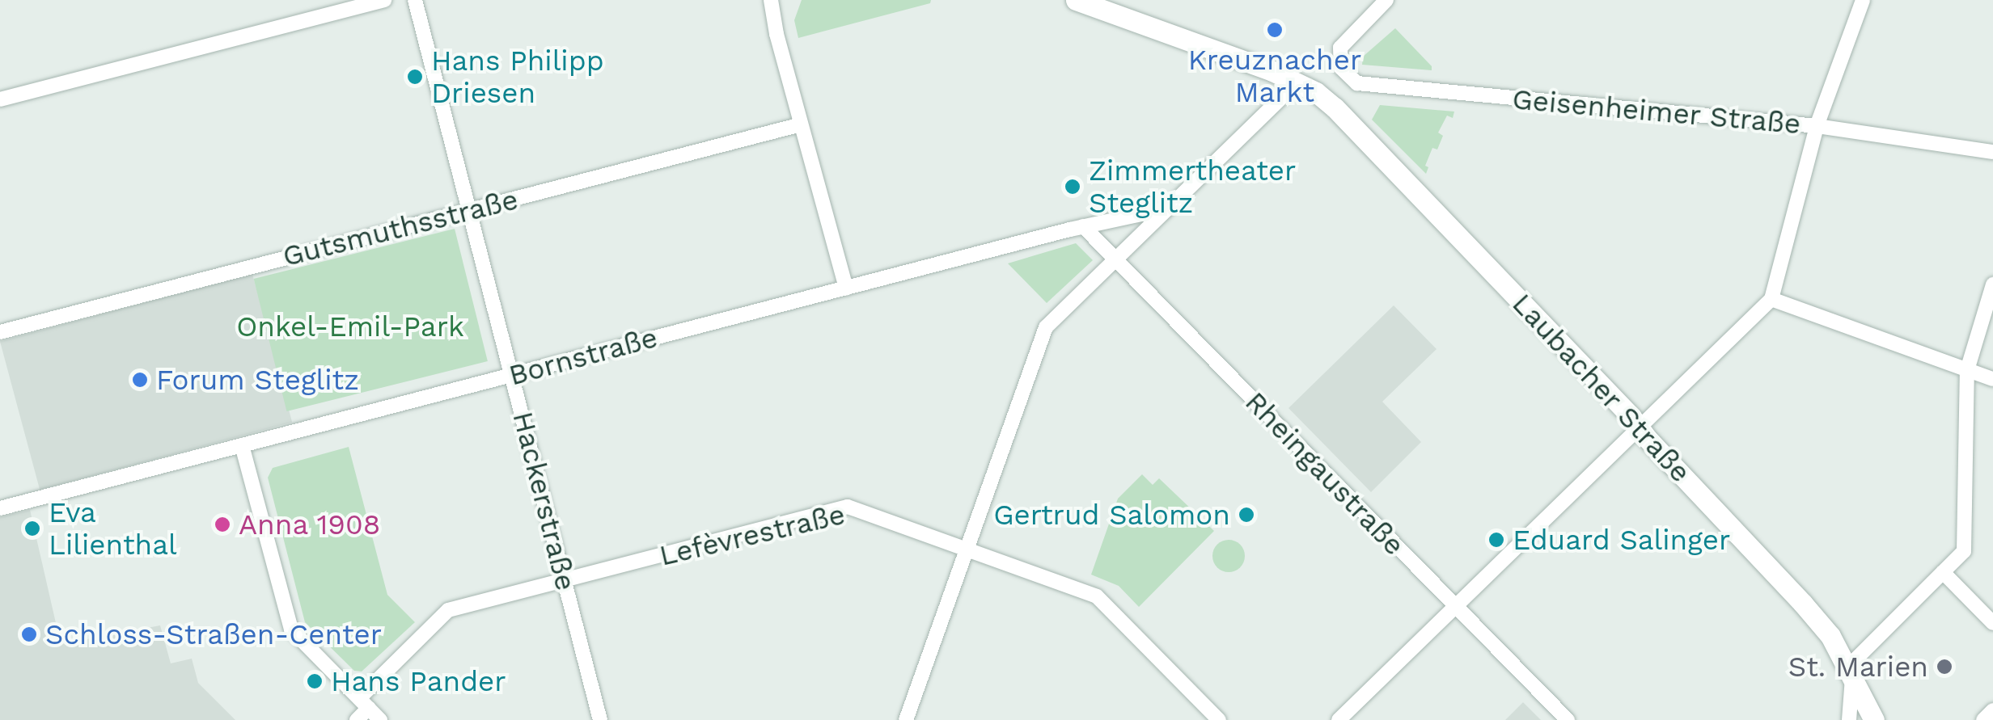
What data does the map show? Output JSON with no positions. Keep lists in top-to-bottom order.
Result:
{
  "streets": {
    "street": [
      "Geisenheimer Straße",
      "Gutsmuthsstraße",
      "Bornstraße",
      "Laubacher Straße",
      "Rheingaustraße",
      "Hackerstraße",
      "Lefèvrestraße"
    ]
  },
  "crossings": [
    ["Gutsmuthsstraße", "Hackerstraße"],
    ["Bornstraße", "Rheingaustraße"],
    ["Bornstraße", "Hackerstraße"],
    ["Hackerstraße", "Lefèvrestraße"]
  ],
  "parks": ["Onkel-Emil-Park"],
  "places": [
    "Kreuznacher Markt",
    "Hans Philipp Driesen",
    "Zimmertheater Steglitz",
    "Forum Steglitz",
    "Gertrud Salomon",
    "Anna 1908",
    "Eva Lilienthal",
    "Eduard Salinger",
    "Schloss-Straßen-Center",
    "St. Marien",
    "Hans Pander"
  ]
}
